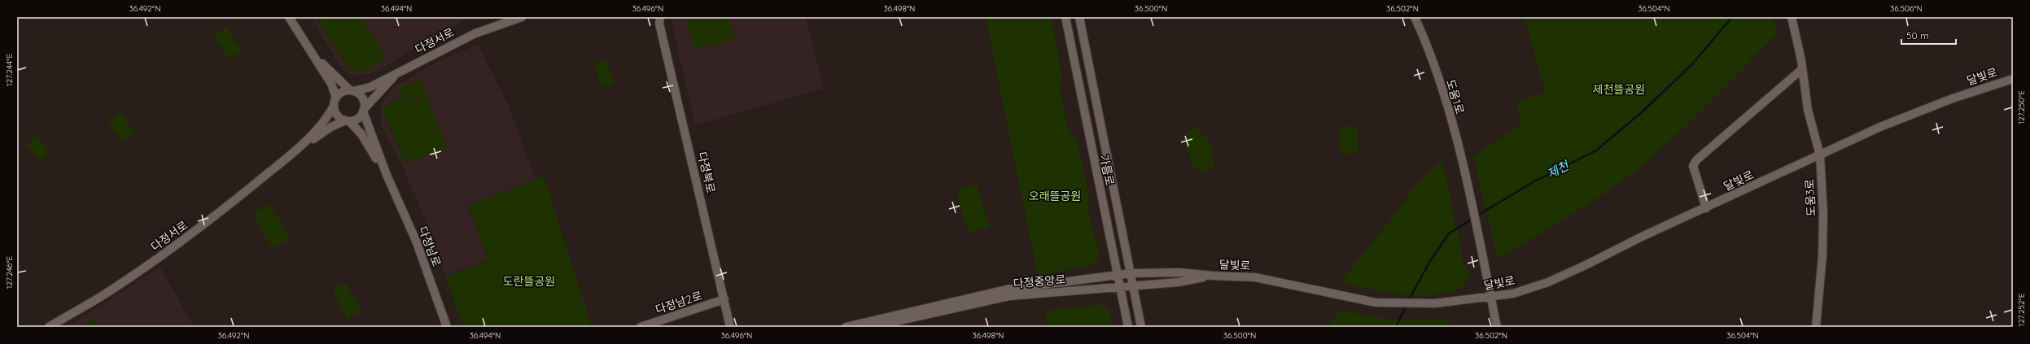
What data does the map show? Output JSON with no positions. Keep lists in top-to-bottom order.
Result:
{
  "streets": {
    "street": [
      "다정서로",
      "달빛로",
      "도움1로",
      "가름로",
      "다정북로",
      "도움3로",
      "다정남로",
      "다정중앙로",
      "다정남2로"
    ]
  },
  "crossings": [
    ["달빛로", "도움1로"],
    ["달빛로", "가름로"],
    ["달빛로", "도움3로"],
    ["달빛로", "다정중앙로"],
    ["가름로", "다정중앙로"],
    ["다정북로", "다정남2로"]
  ],
  "water": ["제천"],
  "parks": ["제천뜰공원", "오래뜰공원", "도란뜰공원"],
  "scale_bar": "50 m",
  "coordinates": [
    "36.492°N",
    "36.494°N",
    "36.496°N",
    "36.498°N",
    "36.500°N",
    "36.502°N",
    "36.504°N",
    "36.506°N",
    "127.244°E",
    "127.250°E",
    "127.246°E",
    "127.252°E"
  ]
}
